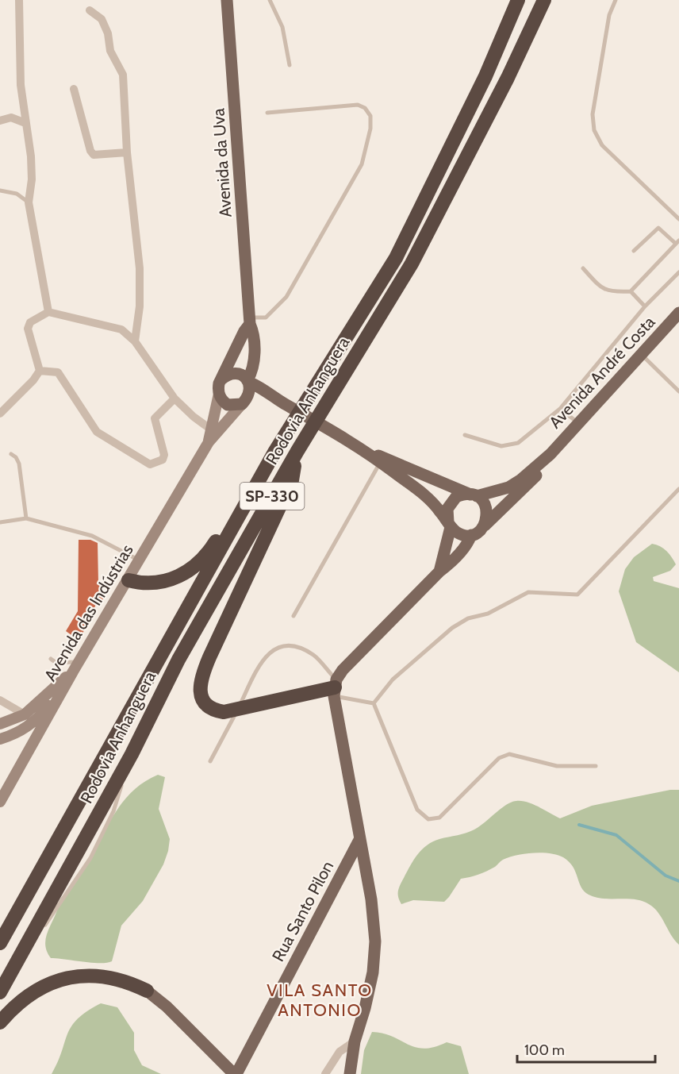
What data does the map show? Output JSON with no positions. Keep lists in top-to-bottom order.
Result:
{
  "streets": {
    "highway": ["Rodovia Anhanguera", "SP-330"],
    "main road": [
      "Avenida da Uva",
      "Avenida André Costa",
      "Avenida das Indústrias",
      "Rua Santo Pilon"
    ]
  },
  "crossings": [
    ["Avenida da Uva", "Avenida das Indústrias"]
  ],
  "districts": ["VILA SANTO ANTONIO"],
  "scale_bar": "100 m"
}
